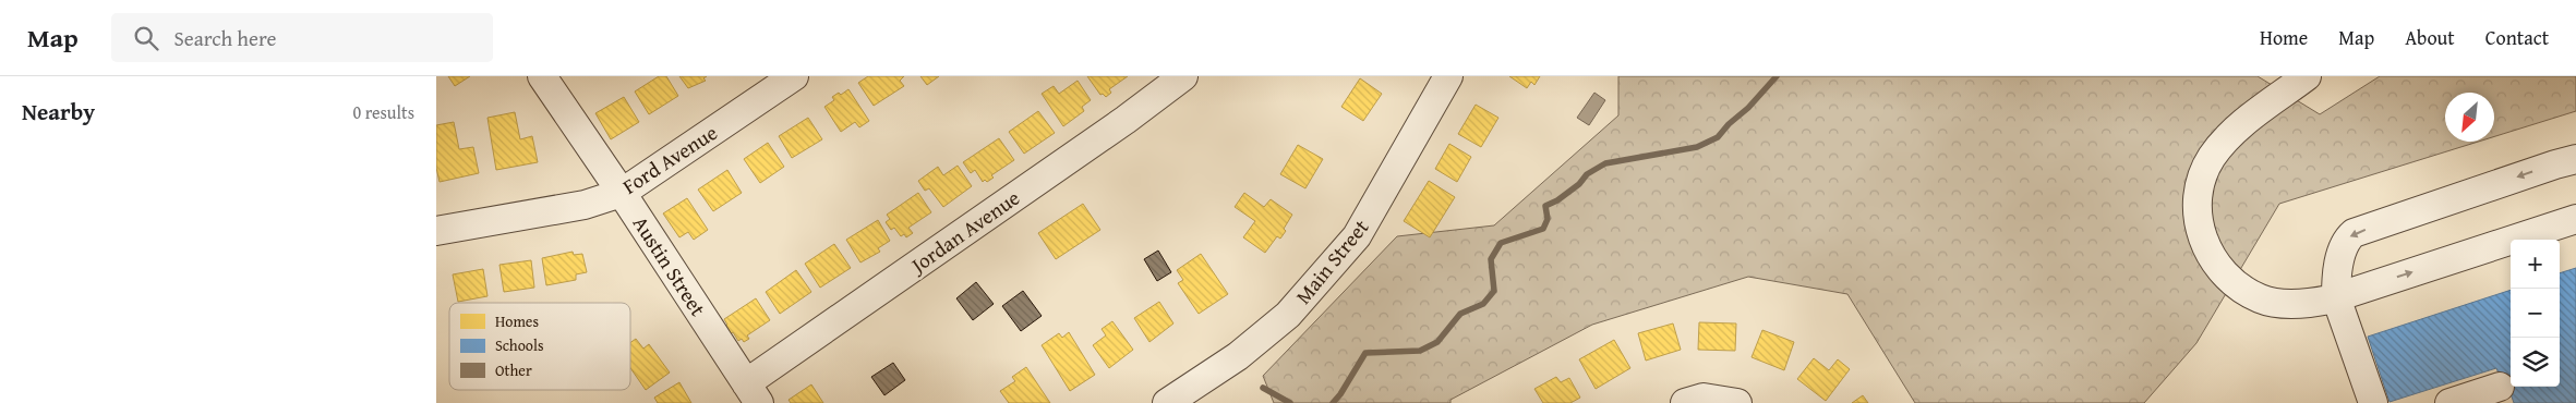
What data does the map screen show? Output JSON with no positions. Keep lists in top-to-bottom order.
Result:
{
  "streets": {
    "street": [
      "Ford Avenue",
      "Jordan Avenue",
      "Main Street",
      "Austin Street"
    ]
  },
  "crossings": [
    ["Ford Avenue", "Austin Street"],
    ["Jordan Avenue", "Austin Street"]
  ],
  "legend": ["Homes", "Schools", "Other"],
  "north": "bottom left",
  "page": {
    "header": "Map",
    "search": "Search here",
    "nav": [
      "Home",
      "Map",
      "About",
      "Contact"
    ],
    "heading": ["Nearby", "0 results"],
    "map_buttons": ["+", "−"]
  }
}
